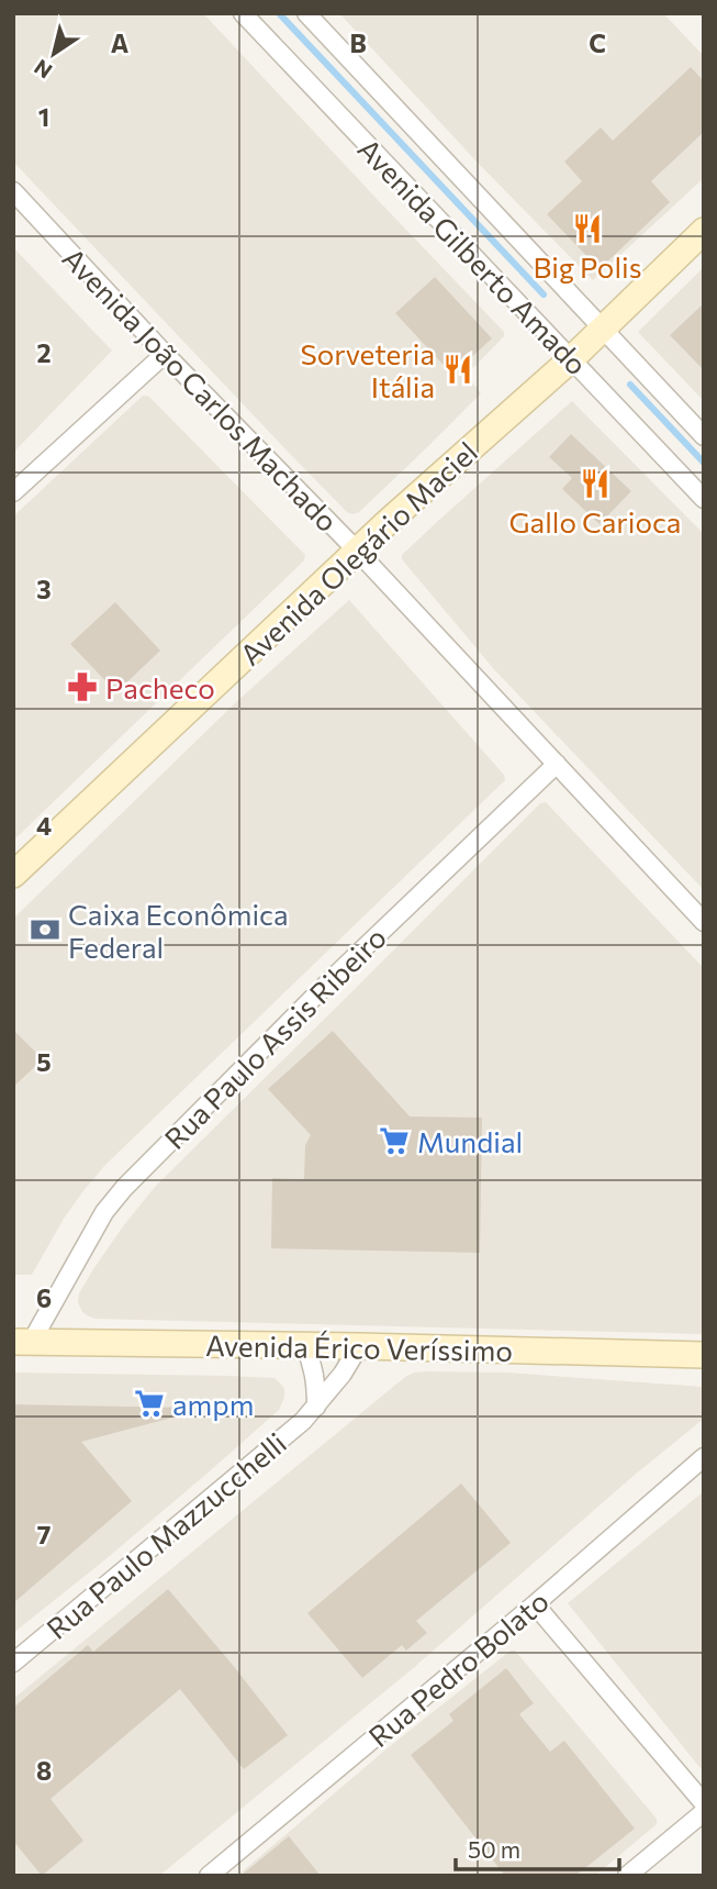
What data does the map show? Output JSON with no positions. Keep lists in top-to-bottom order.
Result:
{
  "streets": {
    "main road": ["Avenida Olegário Maciel", "Avenida Érico Veríssimo"],
    "street": [
      "Avenida Gilberto Amado",
      "Avenida João Carlos Machado",
      "Rua Paulo Assis Ribeiro",
      "Rua Paulo Mazzucchelli",
      "Rua Pedro Bolato"
    ]
  },
  "crossings": [
    ["Avenida Gilberto Amado", "Avenida Olegário Maciel"],
    ["Avenida João Carlos Machado", "Avenida Olegário Maciel"],
    ["Avenida João Carlos Machado", "Rua Paulo Assis Ribeiro"],
    ["Rua Paulo Assis Ribeiro", "Avenida Érico Veríssimo"],
    ["Avenida Érico Veríssimo", "Rua Paulo Mazzucchelli"]
  ],
  "places": {
    "restaurant": ["Big Polis", "Sorveteria Itália", "Gallo Carioca"],
    "pharmacy": ["Pacheco"],
    "bank": ["Caixa Econômica Federal"],
    "supermarket": ["Mundial", "ampm"]
  },
  "scale_bar": "50 m",
  "north": "bottom left",
  "grid": {
    "columns": ["A", "B", "C"],
    "rows": [
      "1",
      "2",
      "3",
      "4",
      "5",
      "6",
      "7",
      "8"
    ]
  }
}
